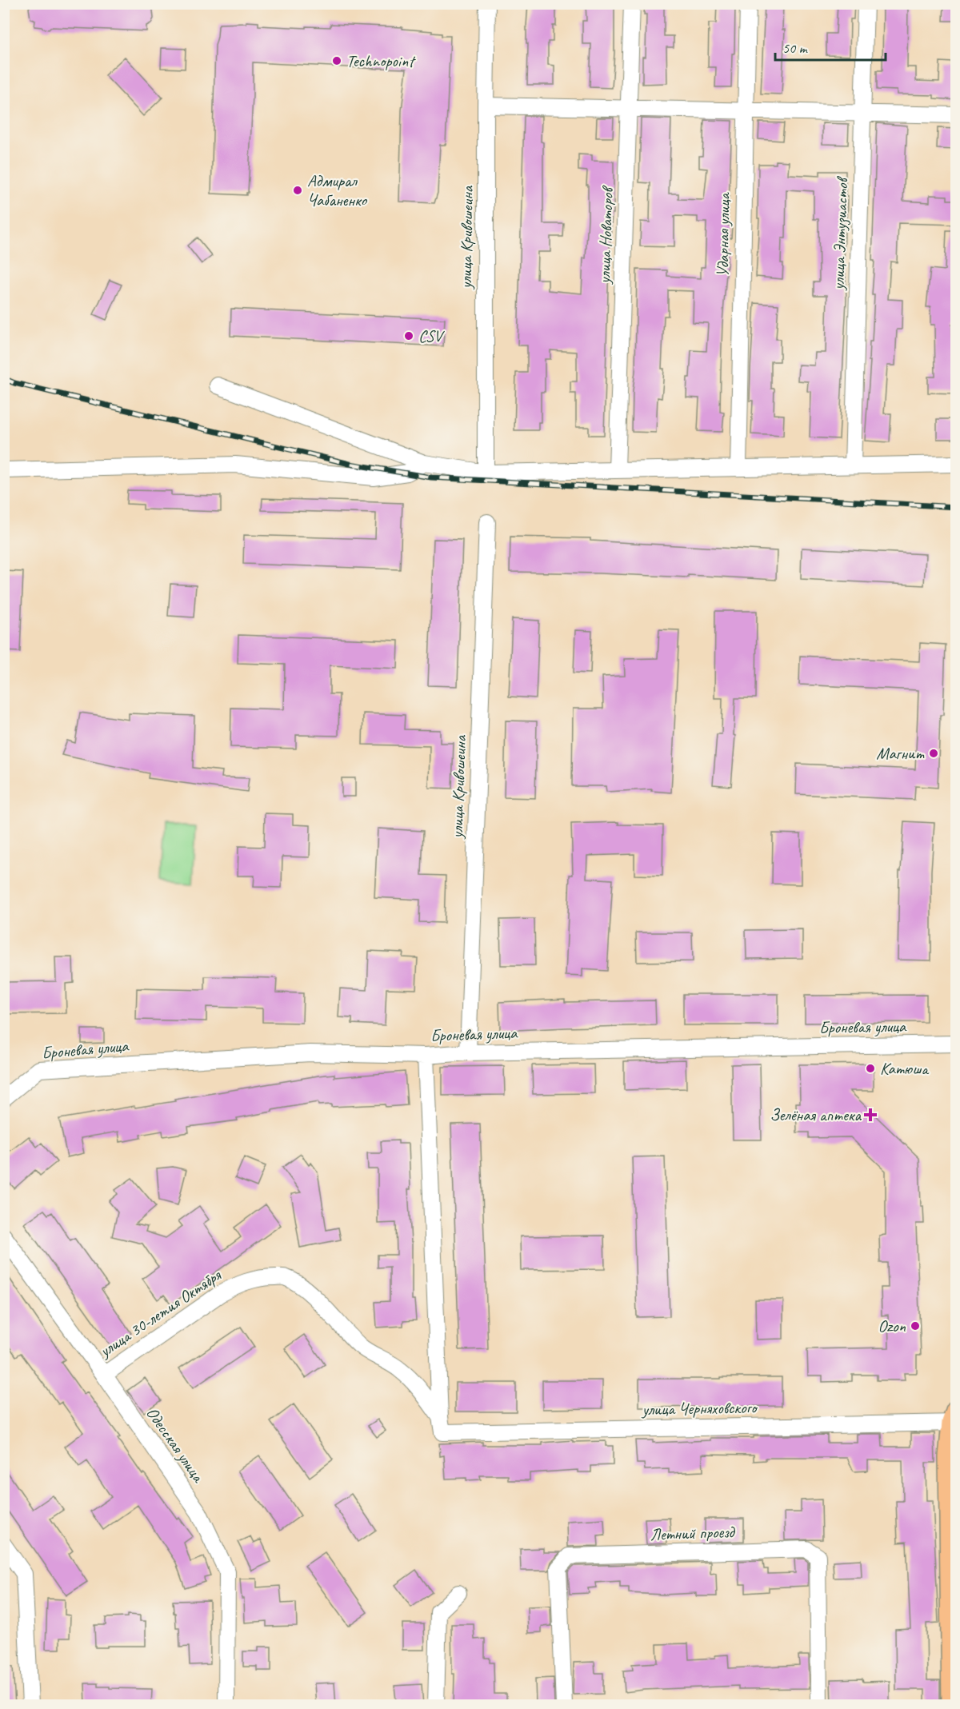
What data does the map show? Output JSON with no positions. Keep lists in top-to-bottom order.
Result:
{
  "streets": {
    "street": [
      "улица Энтузиастов",
      "Ударная улица",
      "улица Новаторов",
      "улица Кривошеина",
      "Броневая улица",
      "улица 30-летия Октября",
      "улица Черняховского",
      "Одесская улица",
      "Летний проезд"
    ]
  },
  "crossings": [
    ["улица Кривошеина", "Броневая улица"],
    ["улица 30-летия Октября", "улица Черняховского"],
    ["улица 30-летия Октября", "Одесская улица"]
  ],
  "places": {
    "other": [
      "Technopoint",
      "Адмирал Чабаненко",
      "CSV",
      "Магнит",
      "Катюша",
      "Ozon"
    ],
    "health": ["Зелёная аптека"]
  },
  "scale_bar": "50 m"
}
